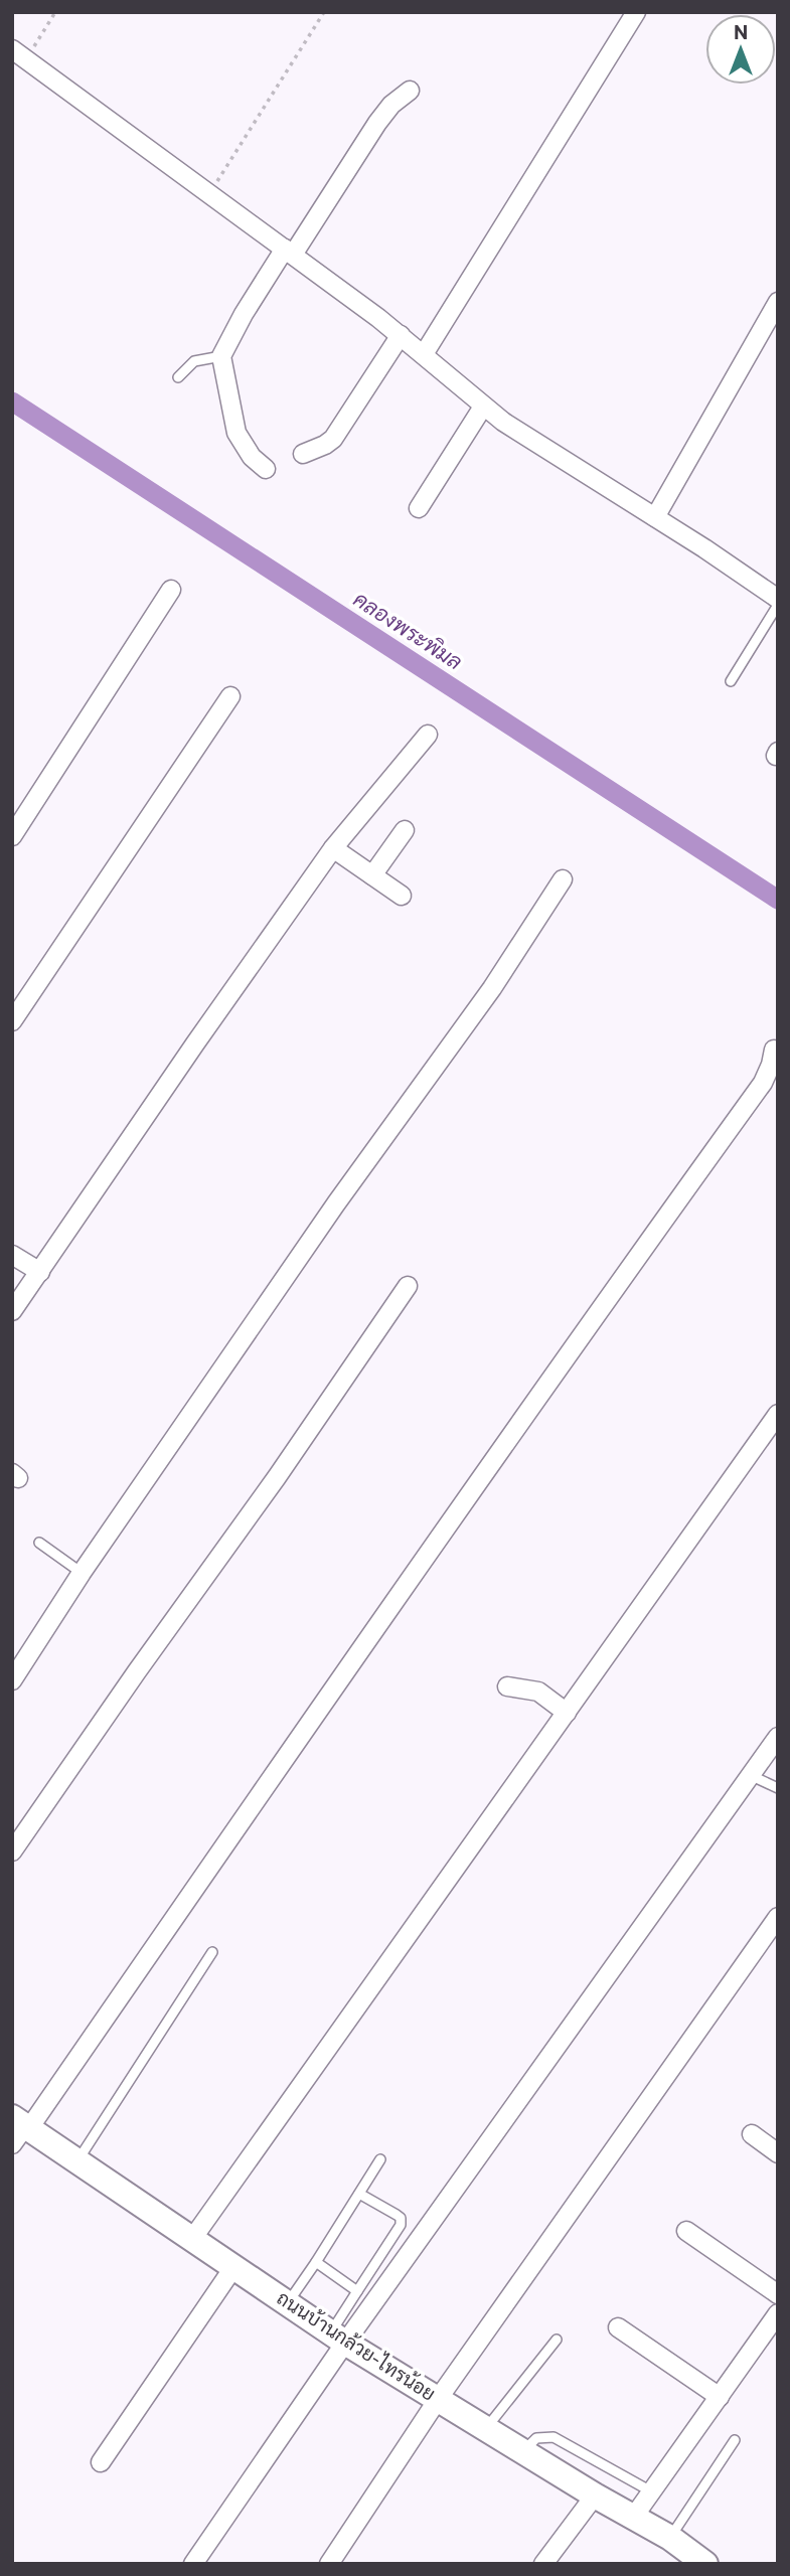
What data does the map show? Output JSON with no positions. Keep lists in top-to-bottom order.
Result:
{
  "streets": {
    "street": ["ถนนบ้านกล้วย-ไทรน้อย"]
  },
  "water": ["คลองพระพิมล"],
  "north": "top"
}
